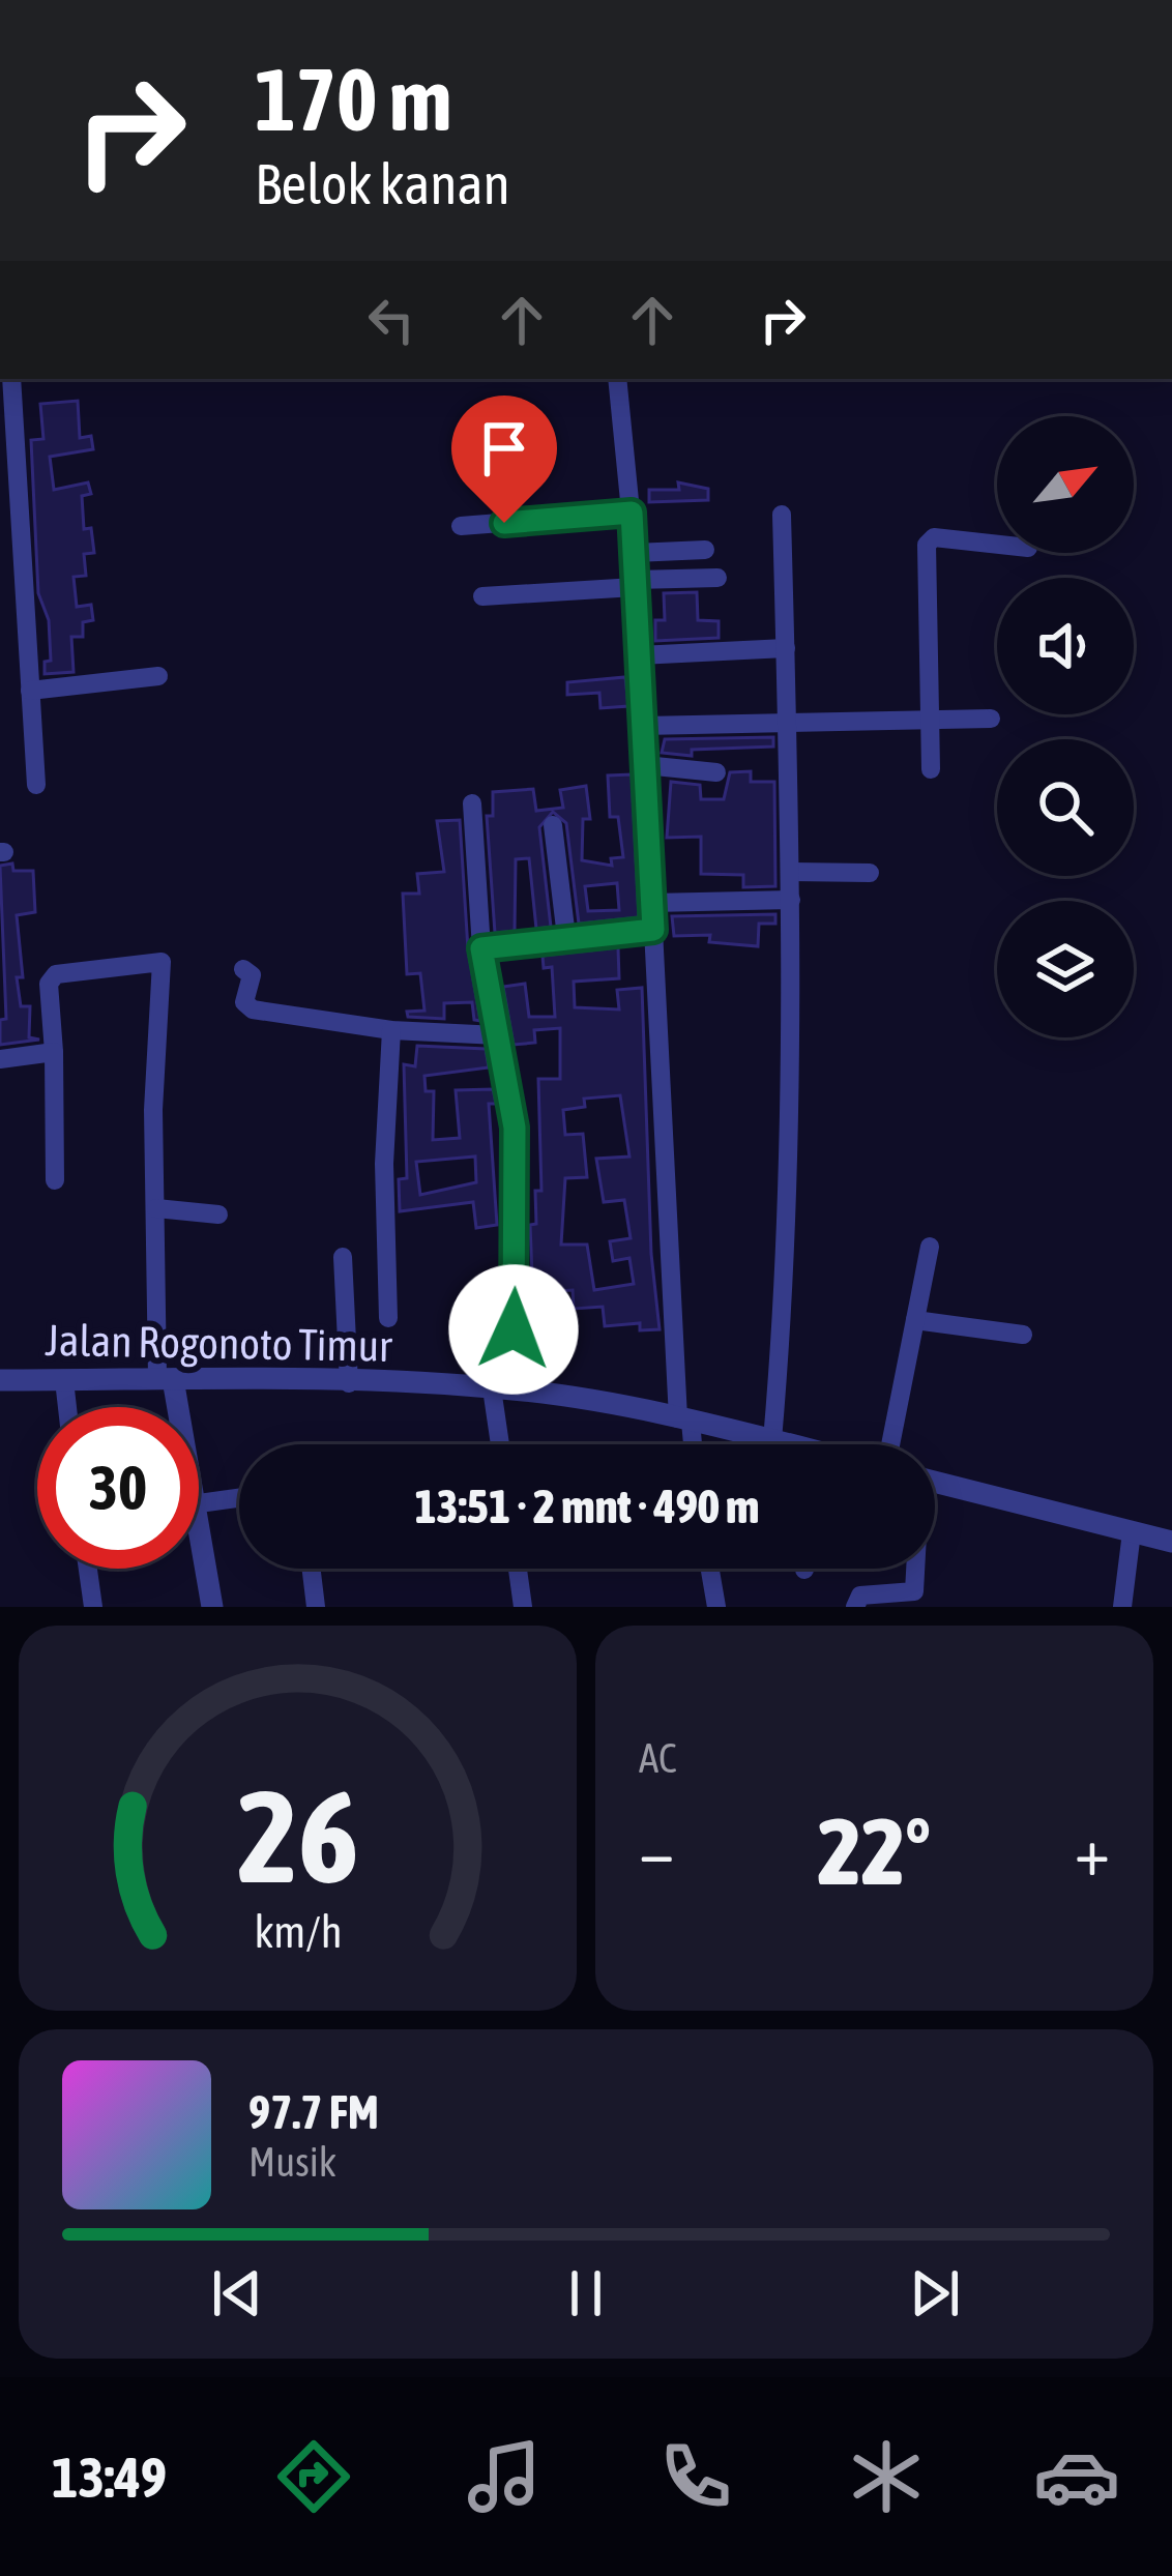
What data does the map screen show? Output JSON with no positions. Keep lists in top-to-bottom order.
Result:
{
  "streets": {
    "street": ["Jalan Rogonoto Timur"]
  },
  "north": "top right",
  "page": {
    "turn": ["170 m", "Belok kanan"],
    "limit": "30",
    "trip": "13:51 · 2 mnt · 490 m",
    "tile": "AC",
    "heat": ["−", "22°", "+"],
    "song": ["97.7 FM", "Musik"],
    "tabs": "13:49",
    "gauge": ["26", "km/h"]
  }
}
